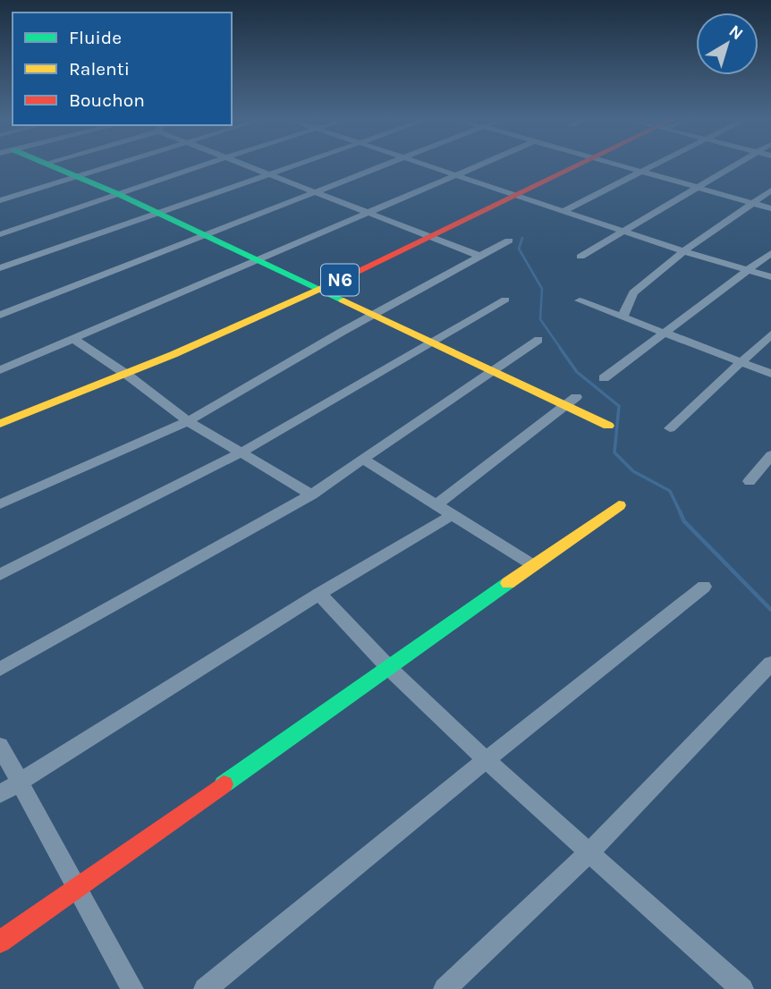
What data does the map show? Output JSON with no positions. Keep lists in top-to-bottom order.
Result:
{
  "streets": {
    "main road": ["N6"]
  },
  "legend": ["Fluide", "Ralenti", "Bouchon"],
  "north": "top right"
}
